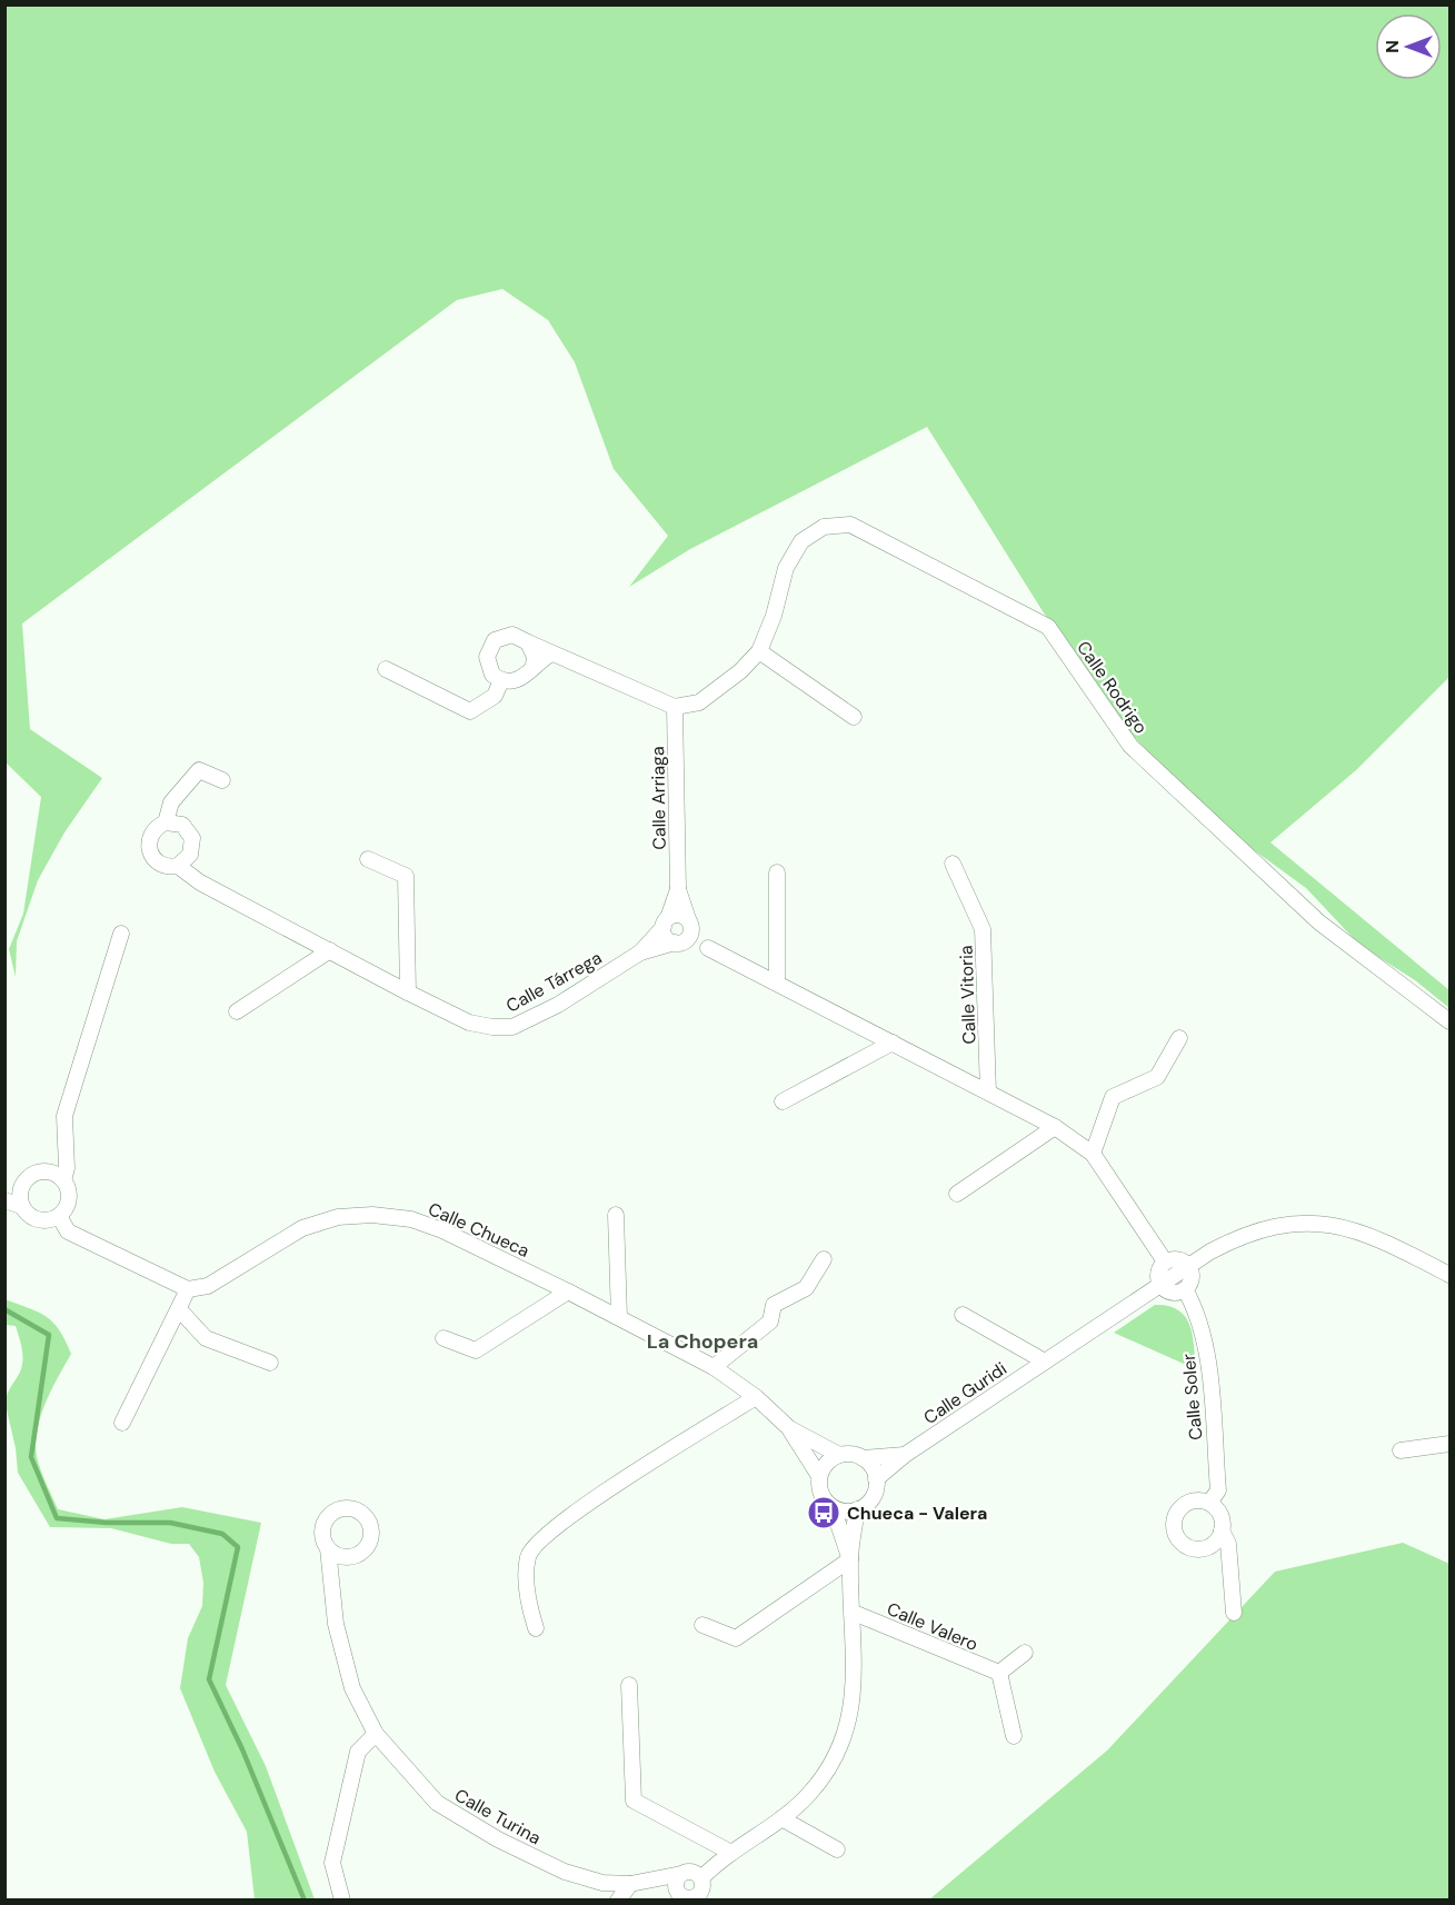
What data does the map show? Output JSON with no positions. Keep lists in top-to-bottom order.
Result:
{
  "streets": {
    "street": [
      "Calle Rodrigo",
      "Calle Arriaga",
      "Calle Tárrega",
      "Calle Vitoria",
      "Calle Chueca",
      "Calle Guridi",
      "Calle Soler",
      "Calle Valero",
      "Calle Turina"
    ]
  },
  "crossings": [
    ["Calle Rodrigo", "Calle Arriaga"],
    ["Calle Arriaga", "Calle Tárrega"],
    ["Calle Chueca", "Calle Guridi"]
  ],
  "districts": ["La Chopera"],
  "places": {
    "bus stop": ["Chueca - Valera"]
  },
  "north": "left"
}
